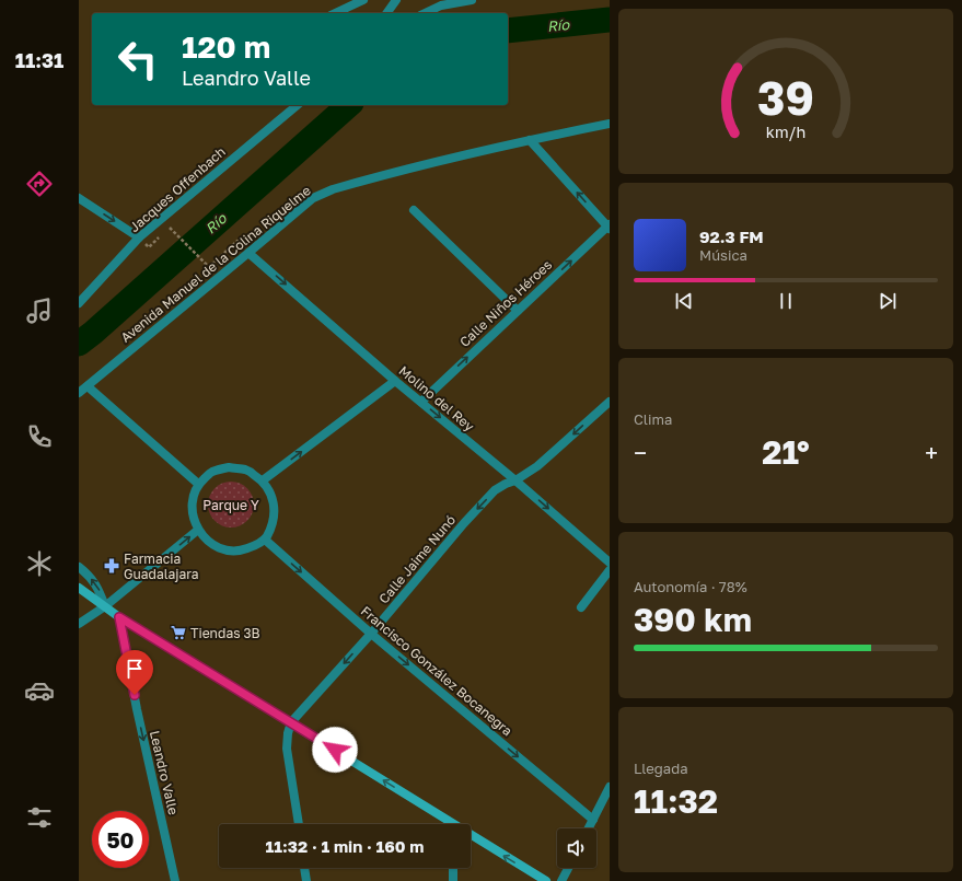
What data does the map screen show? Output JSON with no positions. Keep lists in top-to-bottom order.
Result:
{
  "streets": {
    "street": [
      "Jacques Offenbach",
      "Avenida Manuel de la Colina Riquelme",
      "Calle Niños Héroes",
      "Molino del Rey",
      "Calle Jaime Nunó",
      "Francisco González Bocanegra",
      "Leandro Valle"
    ]
  },
  "crossings": [
    ["Avenida Manuel de la Colina Riquelme", "Molino del Rey"],
    ["Calle Niños Héroes", "Molino del Rey"],
    ["Molino del Rey", "Calle Jaime Nunó"],
    ["Calle Jaime Nunó", "Francisco González Bocanegra"]
  ],
  "one_way": [
    "Calle Niños Héroes",
    "Molino del Rey",
    "Calle Jaime Nunó",
    "Francisco González Bocanegra",
    "Leandro Valle"
  ],
  "water": ["Río"],
  "parks": ["Parque Y"],
  "places": {
    "pharmacy": ["Farmacia Guadalajara"],
    "supermarket": ["Tiendas 3B"]
  },
  "page": {
    "tabs": "11:31",
    "turn": ["120 m", "Leandro Valle"],
    "song": ["92.3 FM", "Música"],
    "tile": [
      "Clima",
      ["Autonomía · 78%", "390 km"],
      ["Llegada", "11:32"]
    ],
    "heat": ["−", "21°", "+"],
    "limit": "50",
    "trip": "11:32 · 1 min · 160 m",
    "gauge": ["39", "km/h"]
  }
}
